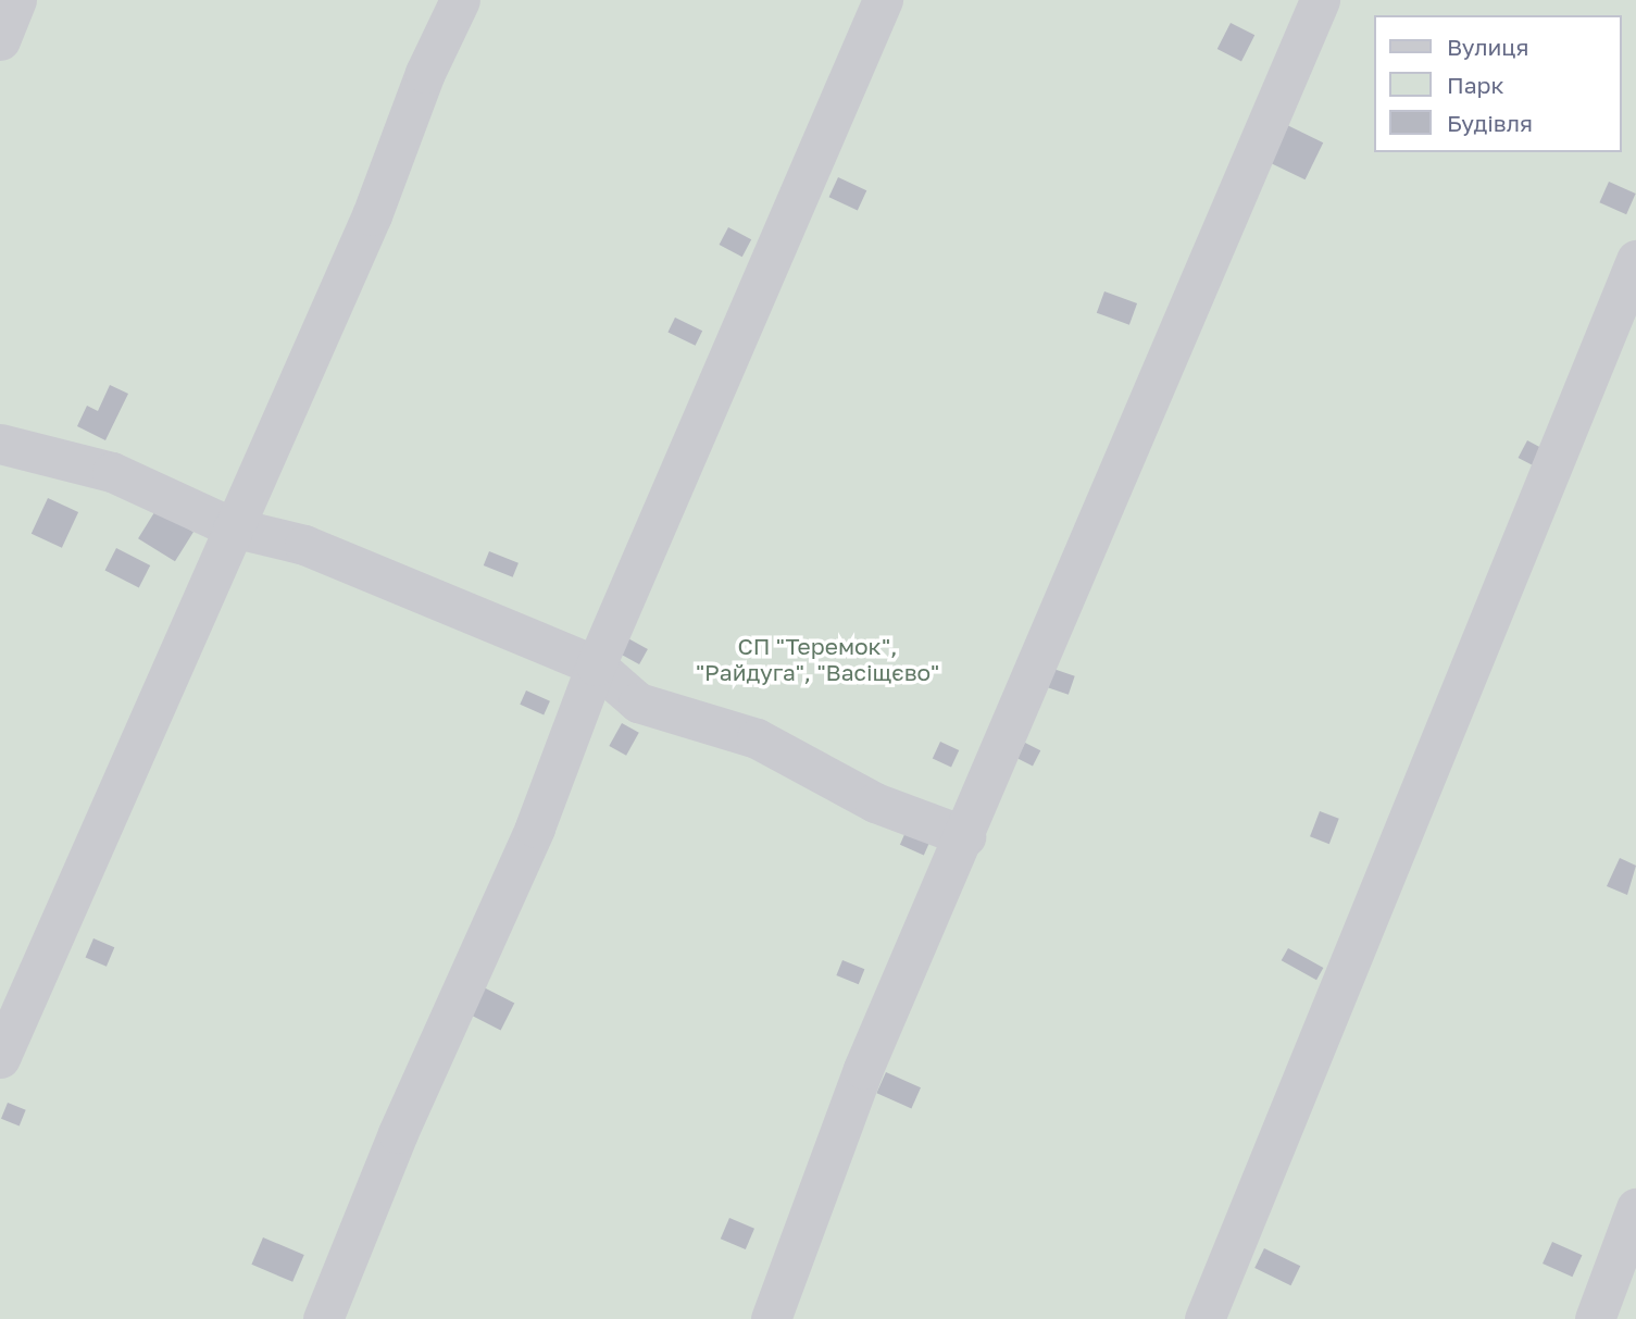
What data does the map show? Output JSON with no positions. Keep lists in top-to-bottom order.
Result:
{
  "parks": ["СП \"Теремок\", \"Райдуга\", \"Васіщєво\""],
  "legend": ["Вулиця", "Парк", "Будівля"]
}
